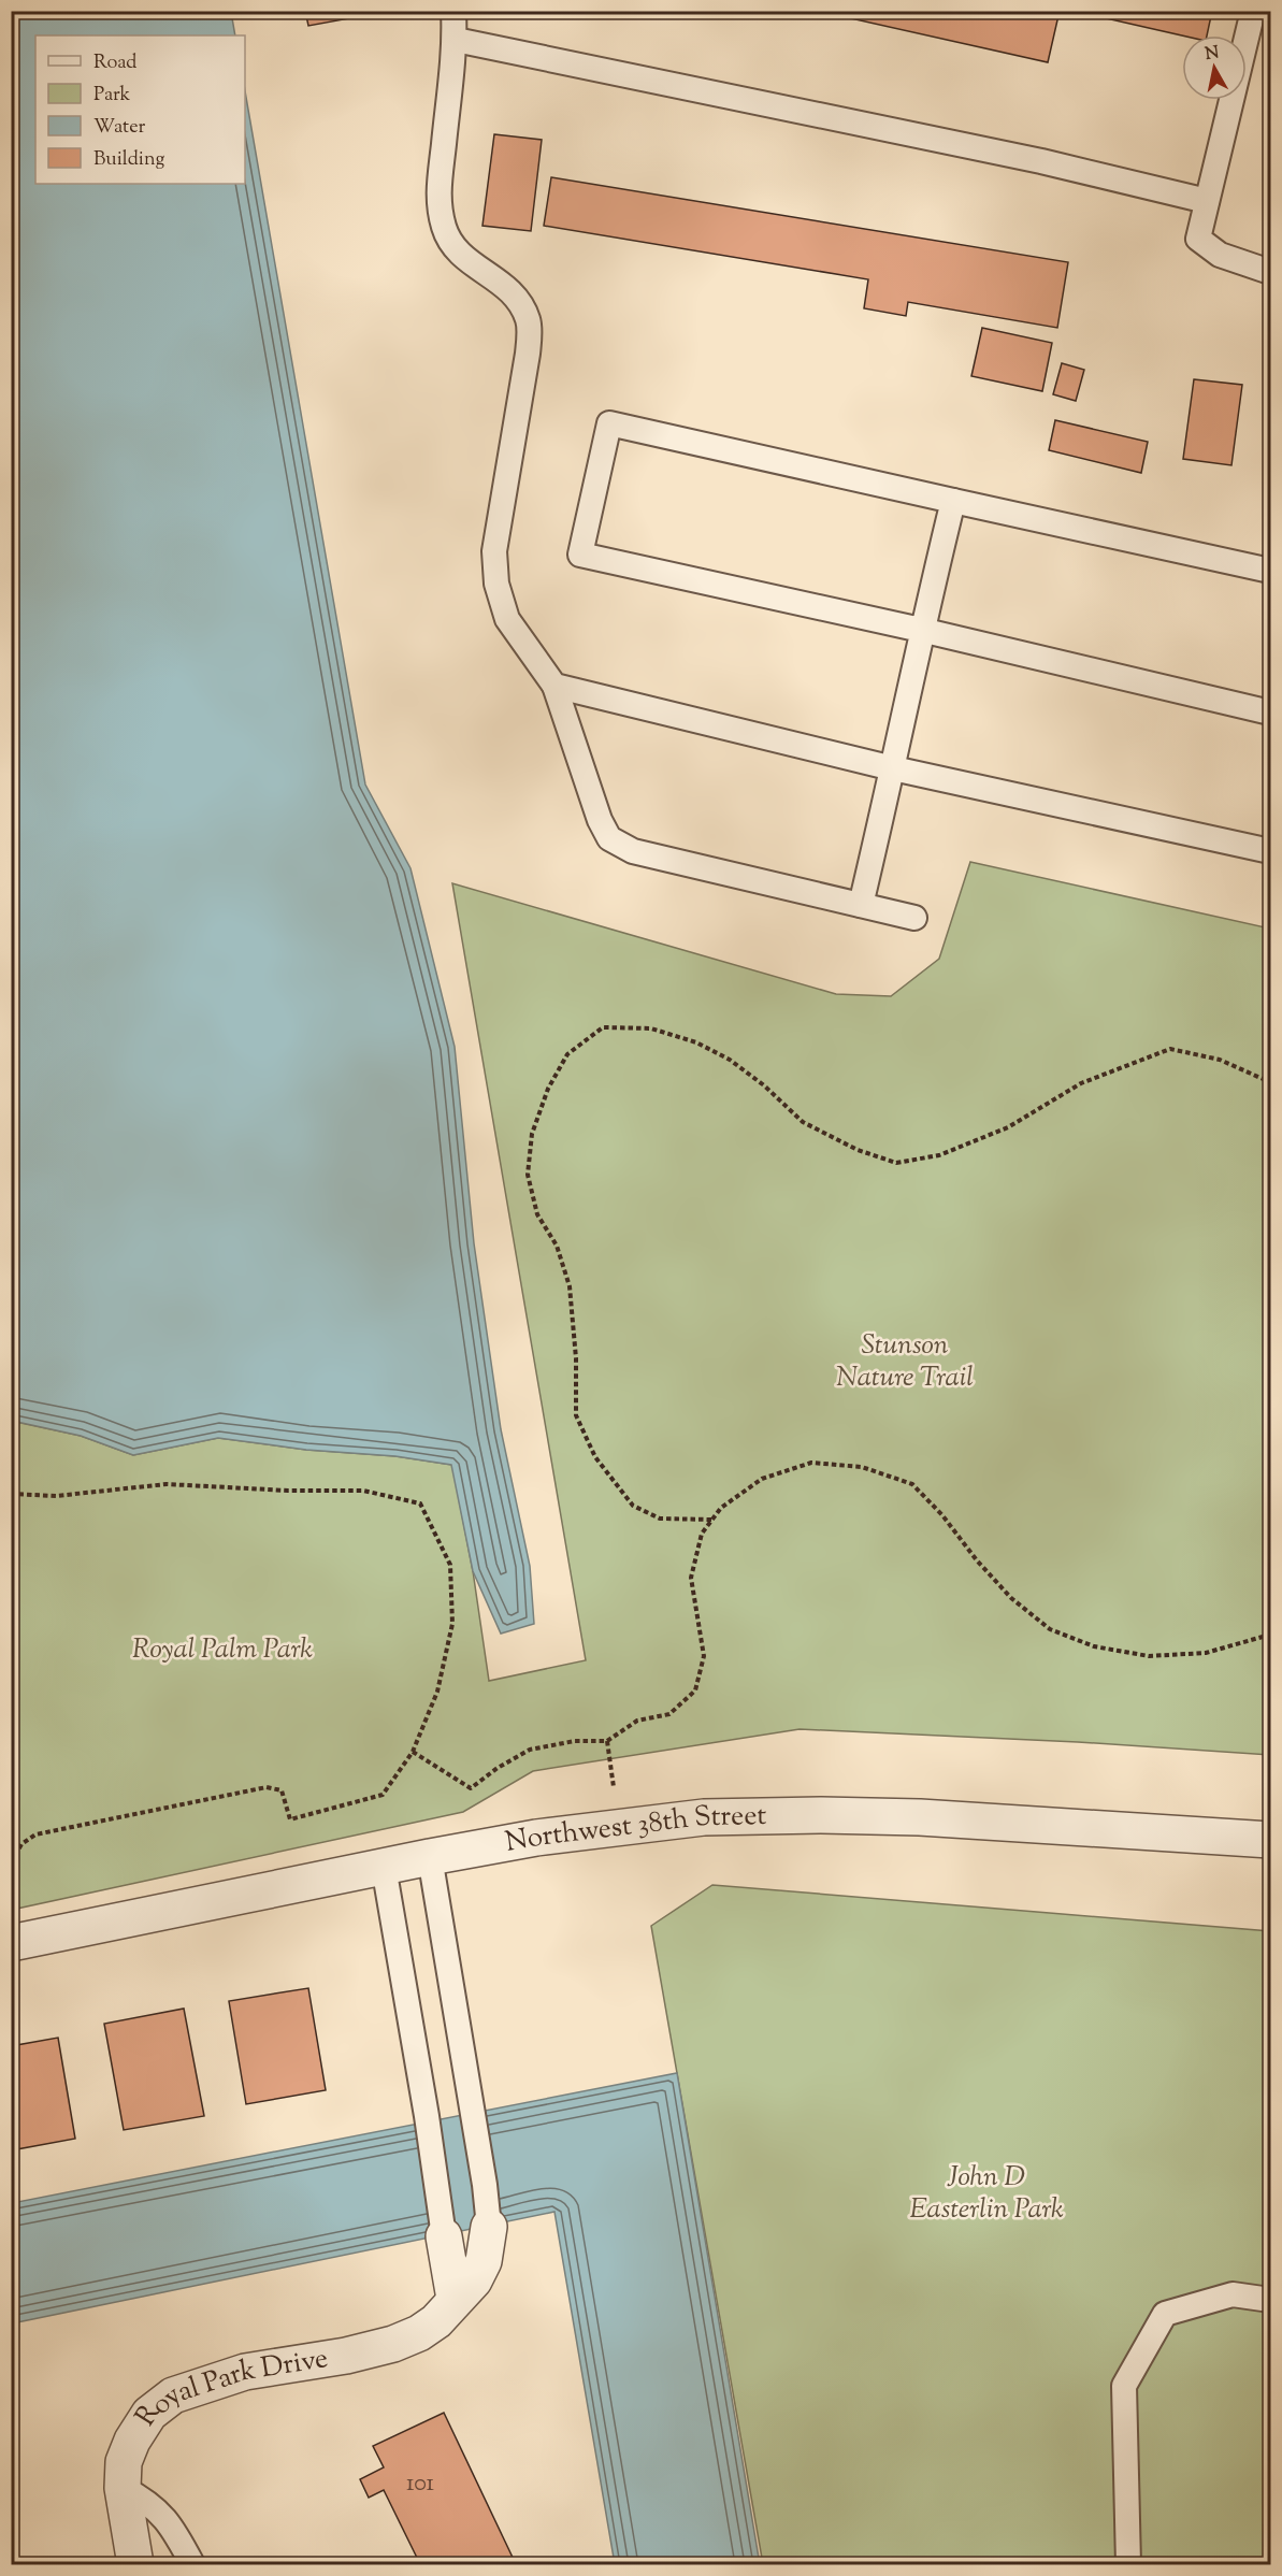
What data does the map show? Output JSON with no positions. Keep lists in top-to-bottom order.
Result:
{
  "streets": {
    "street": ["Northwest 38th Street", "Royal Park Drive"]
  },
  "crossings": [
    ["Northwest 38th Street", "Royal Park Drive"]
  ],
  "parks": ["Stunson Nature Trail", "Royal Palm Park", "John D Easterlin Park"],
  "house_numbers": ["101"],
  "legend": [
    "Road",
    "Park",
    "Water",
    "Building"
  ],
  "north": "top"
}
